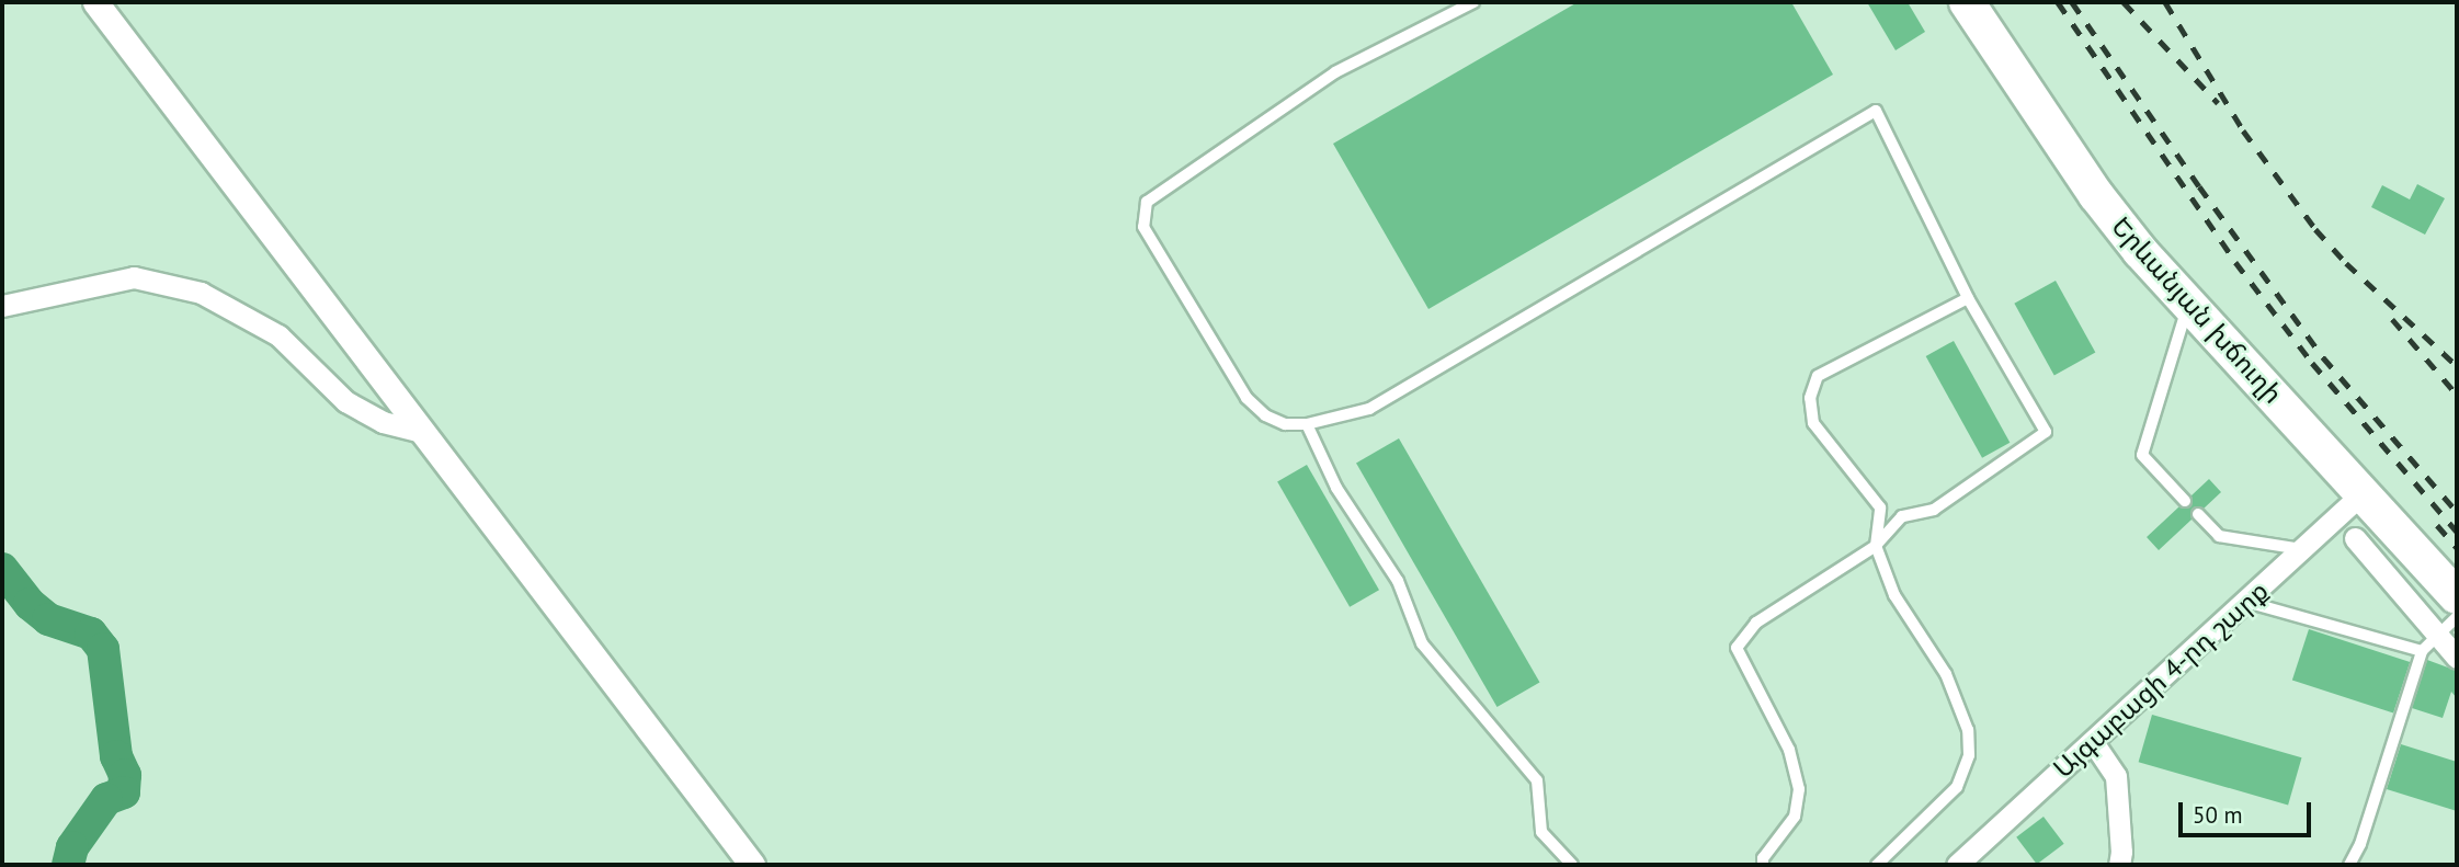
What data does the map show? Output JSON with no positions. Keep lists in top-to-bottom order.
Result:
{
  "streets": {
    "highway": ["Երևանյան խճուղի"],
    "street": ["Այգաբացի 4-րդ շարք"]
  },
  "crossings": [
    ["Երևանյան խճուղի", "Այգաբացի 4-րդ շարք"]
  ],
  "scale_bar": "50 m"
}
